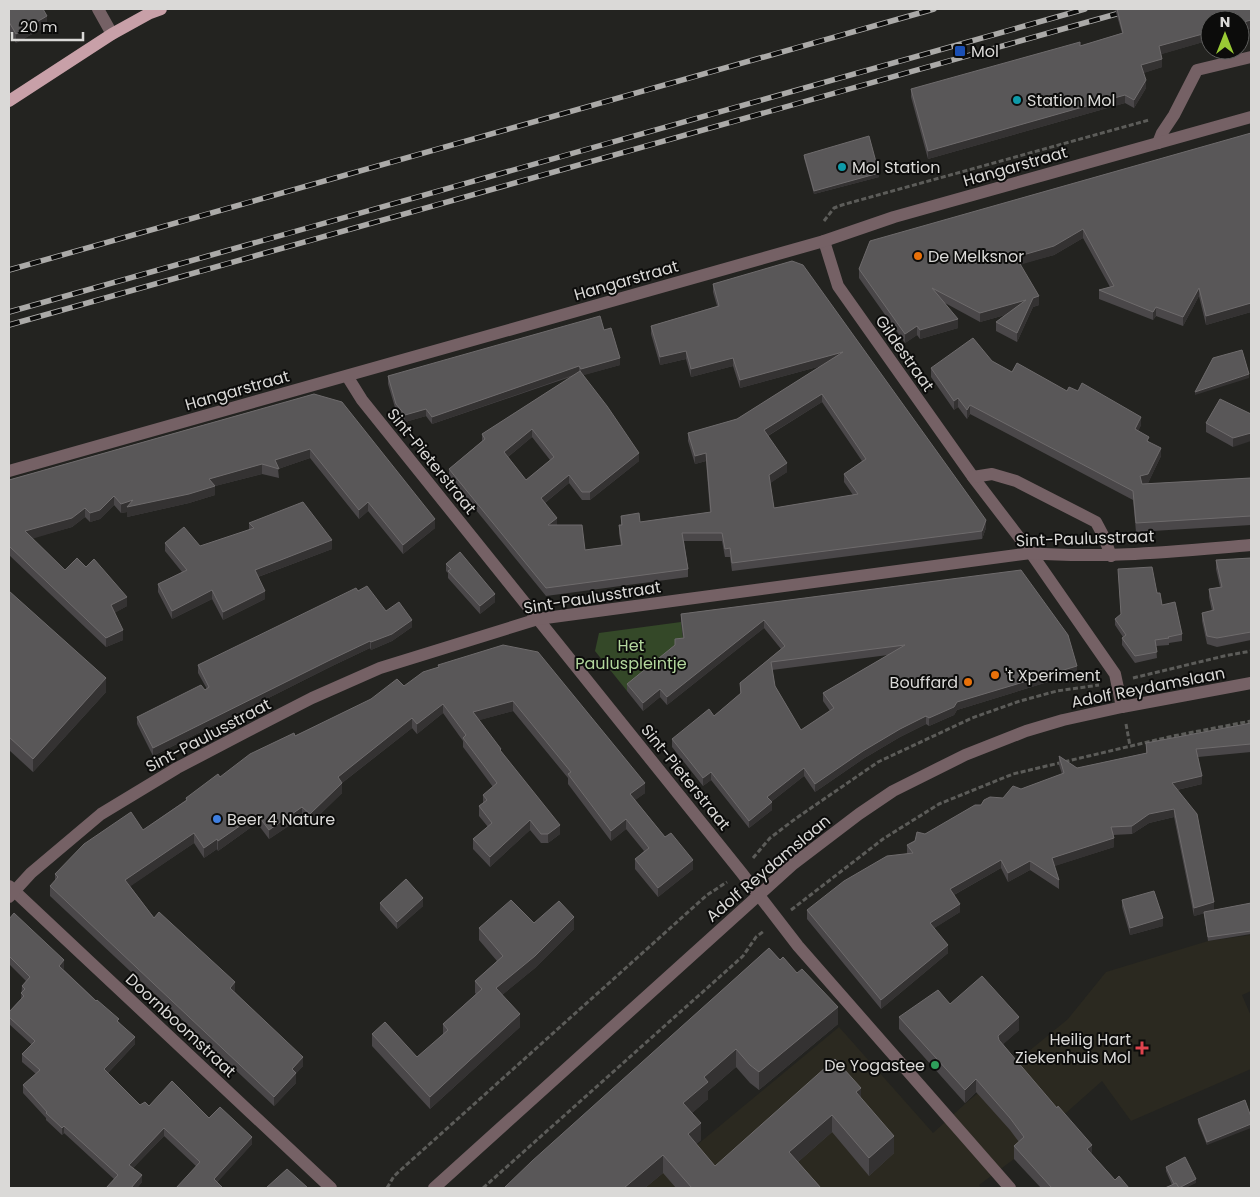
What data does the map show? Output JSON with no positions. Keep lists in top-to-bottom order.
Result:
{
  "streets": {
    "street": [
      "Hangarstraat",
      "Gildestraat",
      "Sint-Pieterstraat",
      "Sint-Paulusstraat",
      "Adolf Reydamslaan",
      "Doornboomstraat"
    ]
  },
  "crossings": [
    ["Hangarstraat", "Gildestraat"],
    ["Hangarstraat", "Sint-Pieterstraat"],
    ["Gildestraat", "Sint-Paulusstraat"],
    ["Gildestraat", "Adolf Reydamslaan"],
    ["Sint-Pieterstraat", "Sint-Paulusstraat"],
    ["Sint-Pieterstraat", "Adolf Reydamslaan"],
    ["Sint-Paulusstraat", "Doornboomstraat"]
  ],
  "parks": ["Het Pauluspleintje"],
  "places": {
    "transit": ["Mol"],
    "other": [
      "Station Mol",
      "Mol Station",
      "De Melksnor",
      "'t Xperiment",
      "Bouffard",
      "Beer 4 Nature",
      "De Yogastee"
    ],
    "health": ["Heilig Hart Ziekenhuis Mol"]
  },
  "scale_bar": "20 m",
  "north": "top"
}
